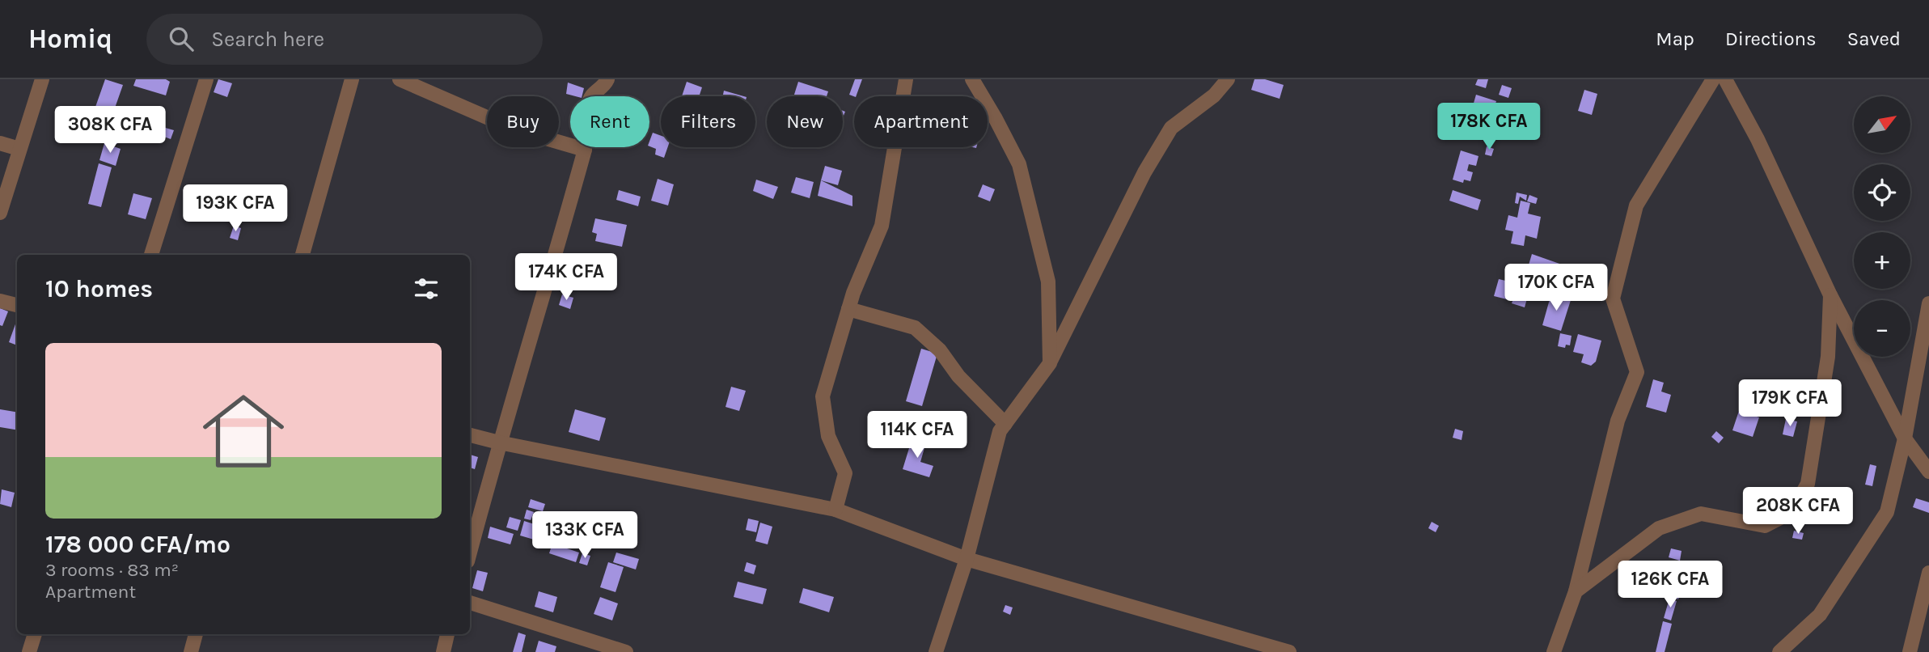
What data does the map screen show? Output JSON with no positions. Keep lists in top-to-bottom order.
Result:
{
  "north": "top right",
  "page": {
    "header": "Homiq",
    "search": "Search here",
    "nav": ["Map", "Directions", "Saved"],
    "map_buttons": ["+", "−"],
    "chip": [
      "Buy",
      "Rent",
      "Filters",
      "New",
      "Apartment"
    ],
    "price": [
      "178K CFA",
      "308K CFA",
      "193K CFA",
      "174K CFA",
      "170K CFA",
      "179K CFA",
      "114K CFA",
      "208K CFA",
      "133K CFA",
      "126K CFA"
    ],
    "heading": "10 homes",
    "list": [
      {
        "name": "178 000 CFA/mo",
        "note": "3 rooms · 83 m² · Apartment"
      }
    ]
  }
}
